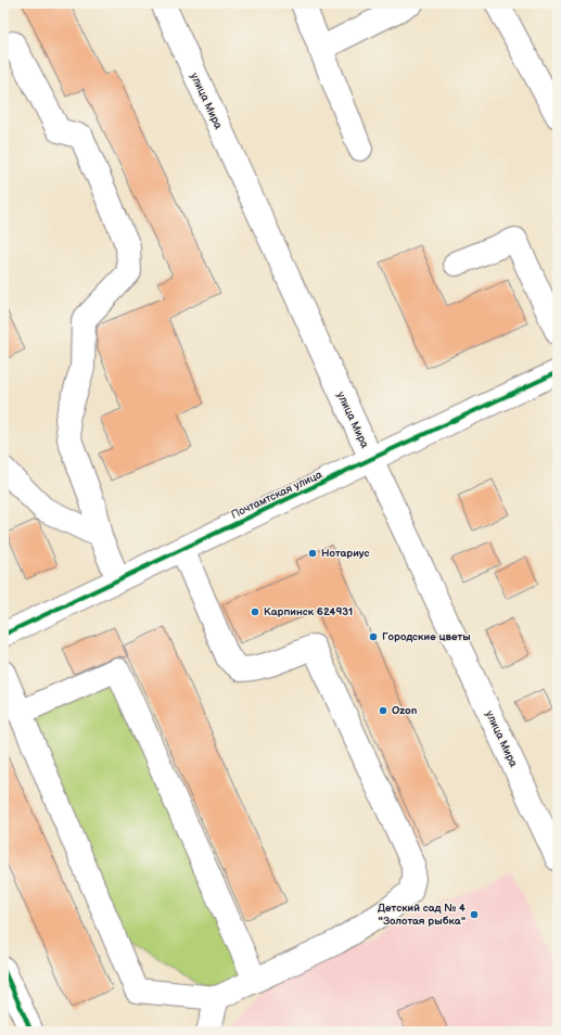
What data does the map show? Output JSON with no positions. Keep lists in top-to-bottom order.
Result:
{
  "streets": {
    "main road": ["улица Мира", "Почтамтская улица"]
  },
  "crossings": [
    ["улица Мира", "Почтамтская улица"]
  ],
  "places": [
    "Нотариус",
    "Карпинск 624931",
    "Городские цветы",
    "Ozon",
    "Детский сад № 4 \"Золотая рыбка\""
  ]
}
